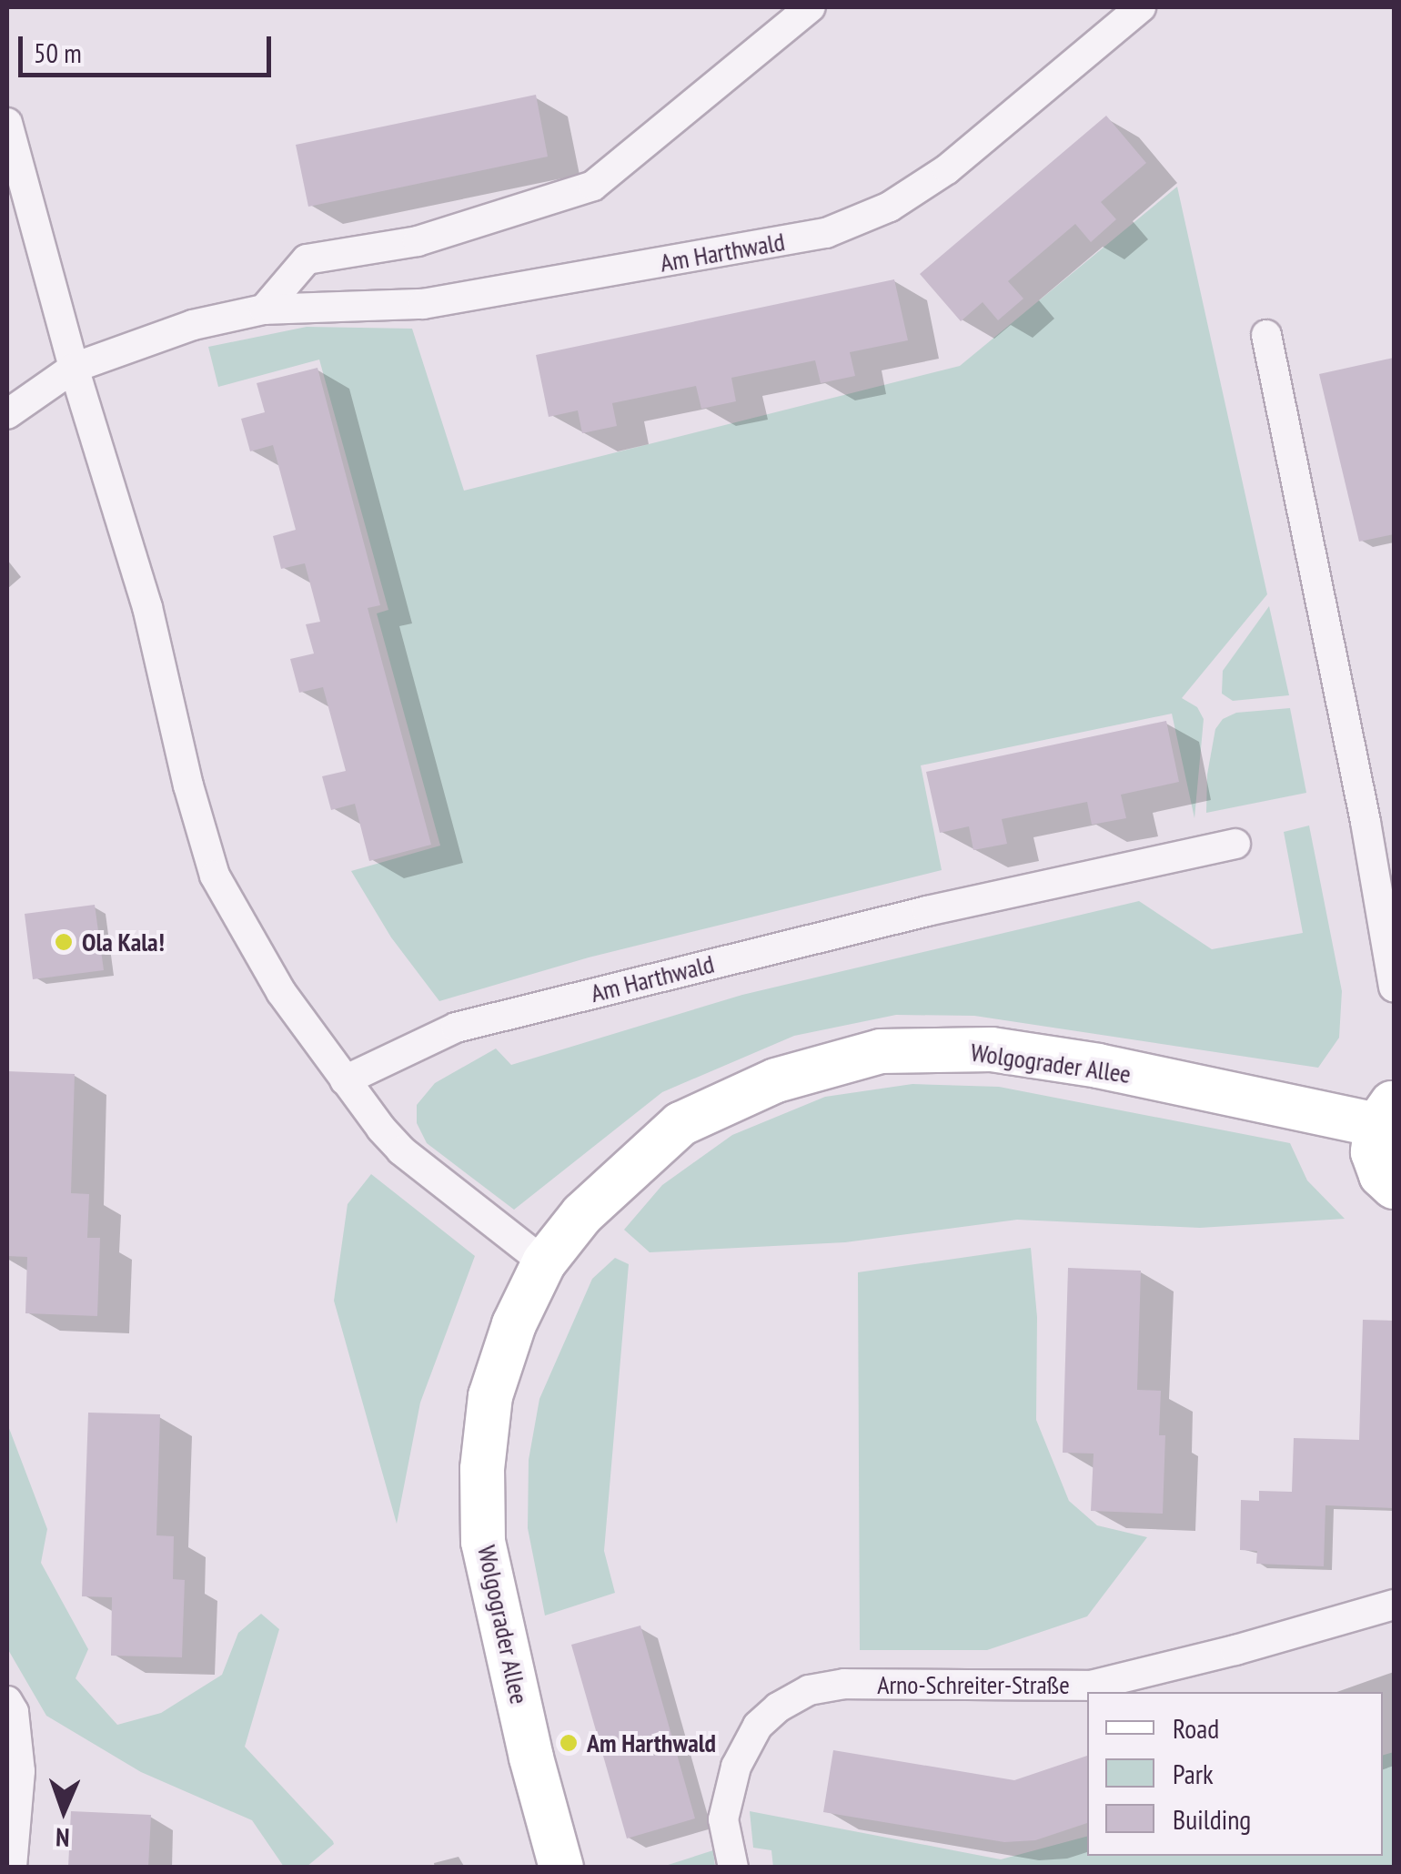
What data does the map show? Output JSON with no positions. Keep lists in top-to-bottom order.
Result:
{
  "streets": {
    "main road": ["Wolgograder Allee"],
    "street": ["Am Harthwald", "Arno-Schreiter-Straße"]
  },
  "places": ["Ola Kala!", "Am Harthwald"],
  "legend": ["Road", "Park", "Building"],
  "scale_bar": "50 m",
  "north": "bottom"
}
